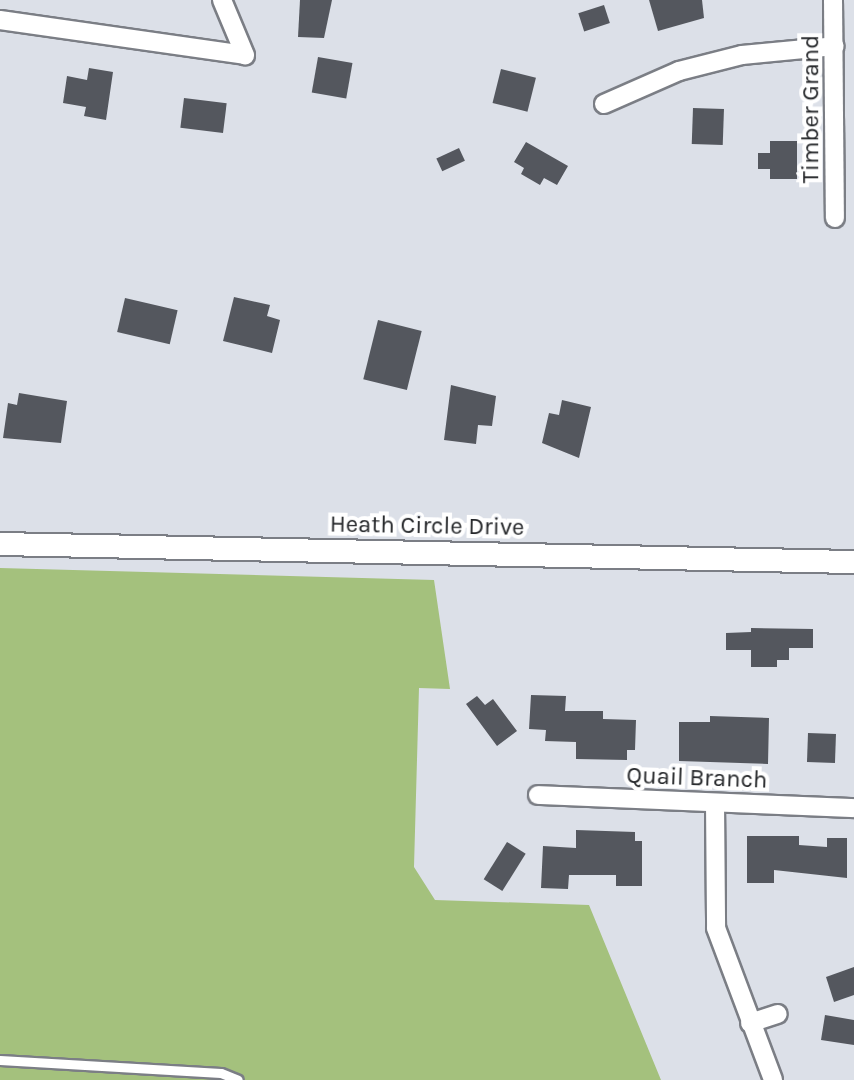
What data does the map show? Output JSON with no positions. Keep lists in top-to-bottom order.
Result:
{
  "streets": {
    "street": ["Timber Grand", "Heath Circle Drive", "Quail Branch"]
  }
}
